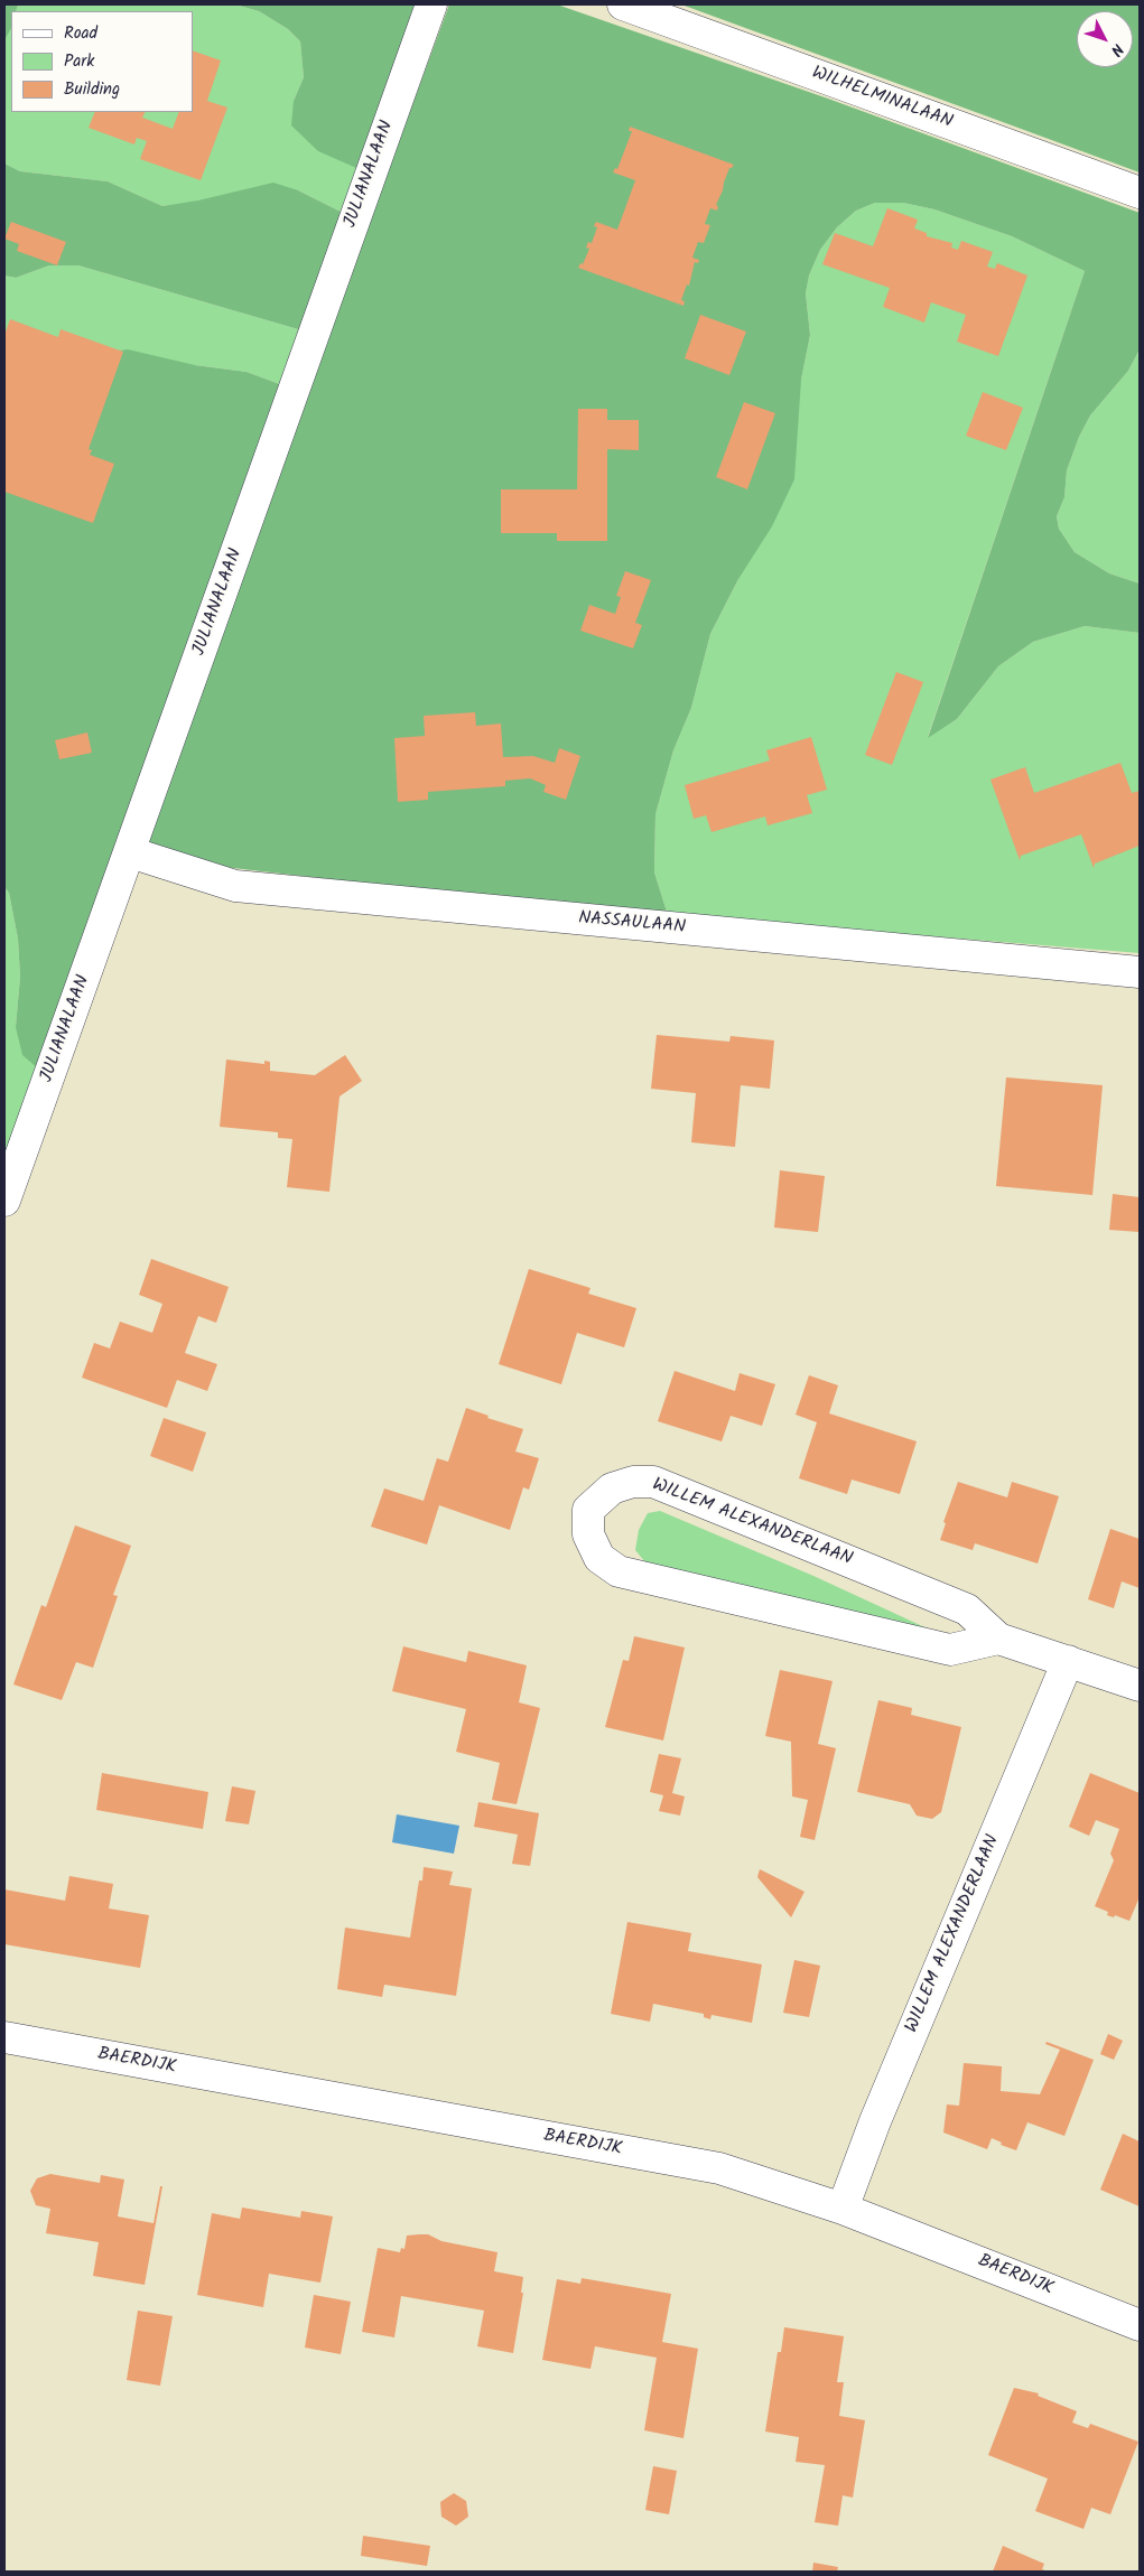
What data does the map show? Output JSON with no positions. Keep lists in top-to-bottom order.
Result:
{
  "streets": {
    "street": [
      "WILHELMINALAAN",
      "JULIANALAAN",
      "NASSAULAAN",
      "WILLEM ALEXANDERLAAN",
      "BAERDIJK"
    ]
  },
  "crossings": [
    ["JULIANALAAN", "NASSAULAAN"],
    ["WILLEM ALEXANDERLAAN", "BAERDIJK"]
  ],
  "legend": ["Road", "Park", "Building"],
  "north": "bottom right"
}
